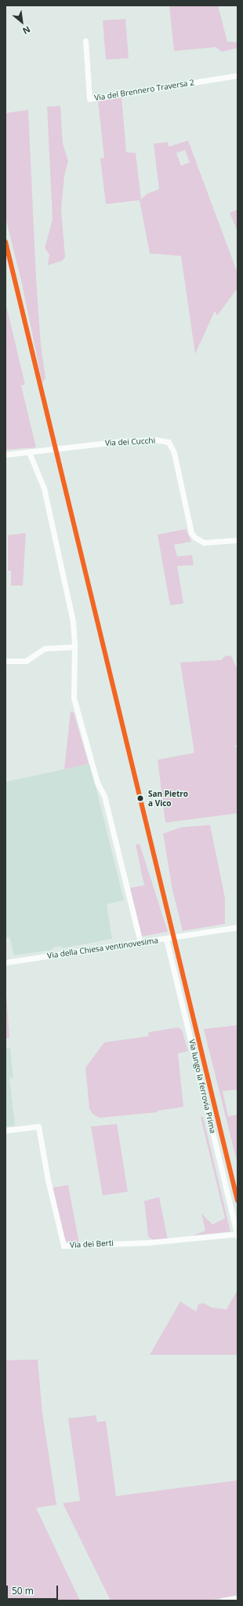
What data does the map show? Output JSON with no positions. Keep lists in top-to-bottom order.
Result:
{
  "streets": {
    "street": [
      "Via del Brennero Traversa 2",
      "Via dei Cucchi",
      "Via della Chiesa ventinovesima",
      "Via lungo la ferrovia Prima",
      "Via dei Berti"
    ]
  },
  "crossings": [
    ["Via della Chiesa ventinovesima", "Via lungo la ferrovia Prima"],
    ["Via lungo la ferrovia Prima", "Via dei Berti"]
  ],
  "places": ["San Pietro a Vico"],
  "scale_bar": "50 m",
  "north": "bottom right"
}
